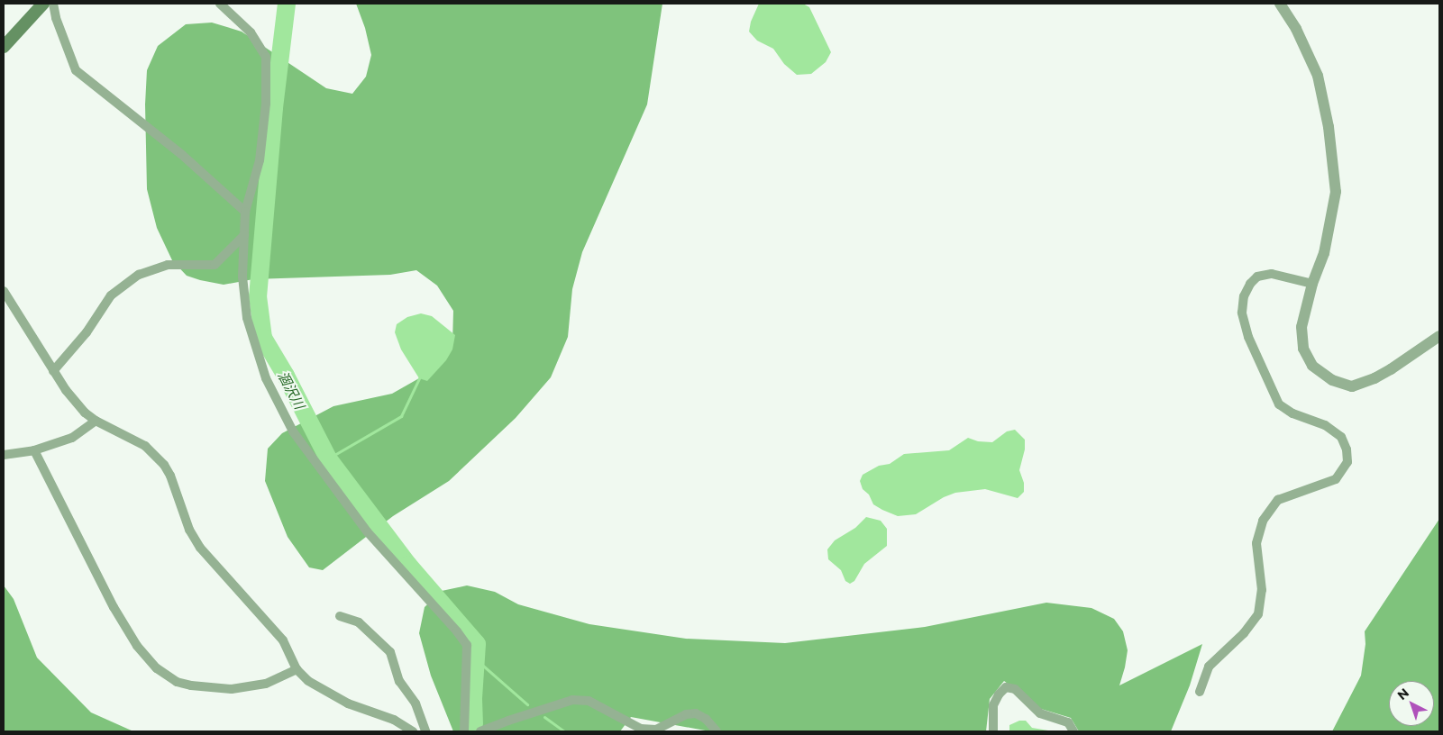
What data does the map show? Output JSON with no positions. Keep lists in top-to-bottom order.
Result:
{
  "water": ["涸沢川"],
  "north": "top left"
}
